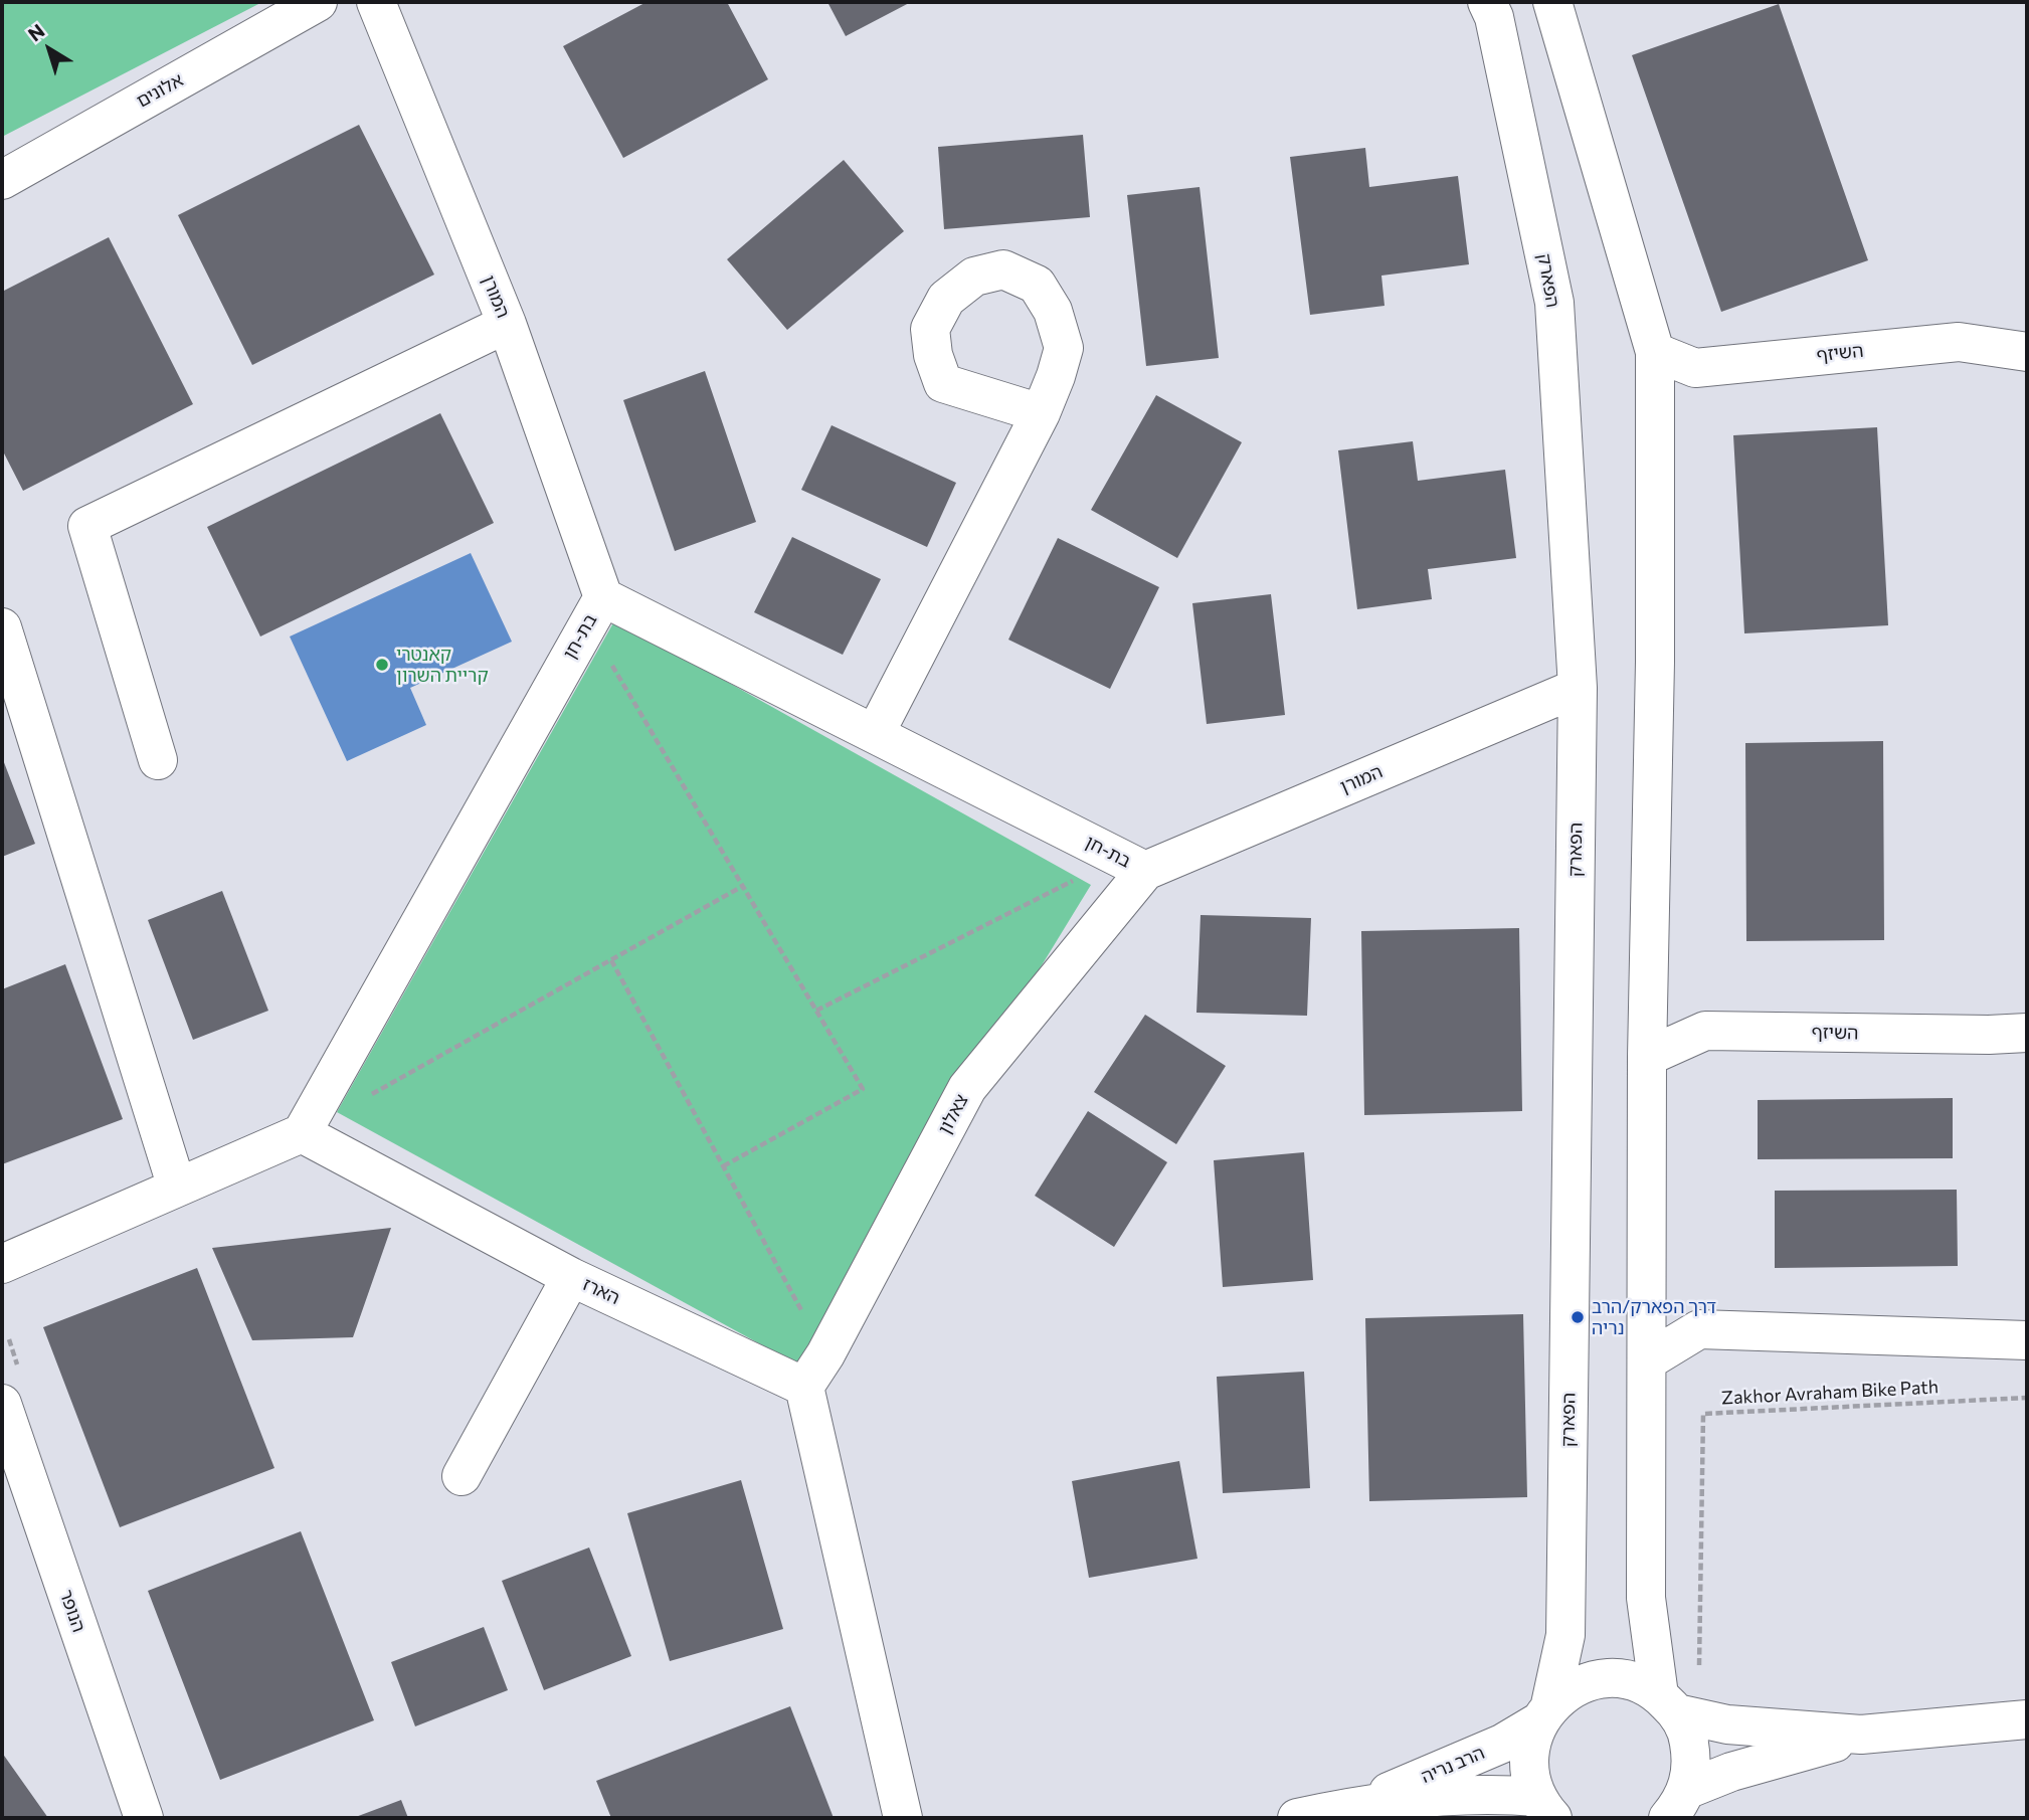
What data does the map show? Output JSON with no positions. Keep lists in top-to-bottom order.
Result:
{
  "streets": {
    "street": [
      "אלונים",
      "הפארק",
      "המורן",
      "השיזף",
      "בת-חן",
      "צאלון",
      "הארז",
      "הנופר",
      "הרב נריה"
    ],
    "path": ["Zakhor Avraham Bike Path"]
  },
  "crossings": [
    ["הפארק", "המורן"],
    ["הפארק", "הרב נריה"],
    ["המורן", "בת-חן"],
    ["המורן", "צאלון"],
    ["בת-חן", "צאלון"],
    ["בת-חן", "הארז"],
    ["צאלון", "הארז"]
  ],
  "places": ["קאנטרי קריית השרון", "דרך הפארק/הרב נריה"],
  "north": "top left"
}
